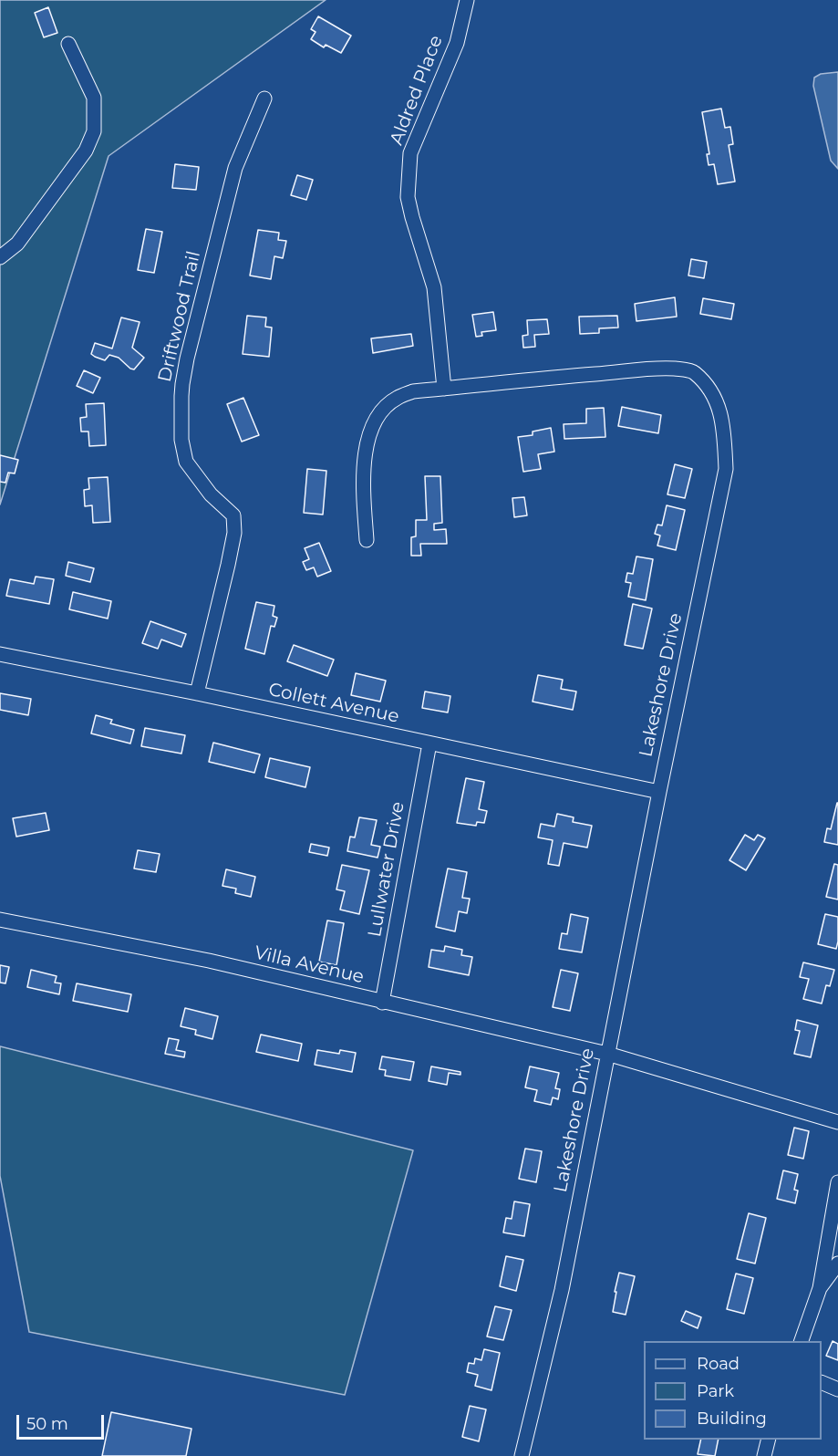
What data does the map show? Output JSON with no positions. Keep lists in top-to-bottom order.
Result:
{
  "streets": {
    "street": [
      "Aldred Place",
      "Driftwood Trail",
      "Lakeshore Drive",
      "Collett Avenue",
      "Lullwater Drive",
      "Villa Avenue"
    ]
  },
  "crossings": [
    ["Aldred Place", "Lakeshore Drive"],
    ["Driftwood Trail", "Collett Avenue"],
    ["Lakeshore Drive", "Collett Avenue"],
    ["Lakeshore Drive", "Villa Avenue"],
    ["Collett Avenue", "Lullwater Drive"],
    ["Lullwater Drive", "Villa Avenue"]
  ],
  "legend": ["Road", "Park", "Building"],
  "scale_bar": "50 m"
}
